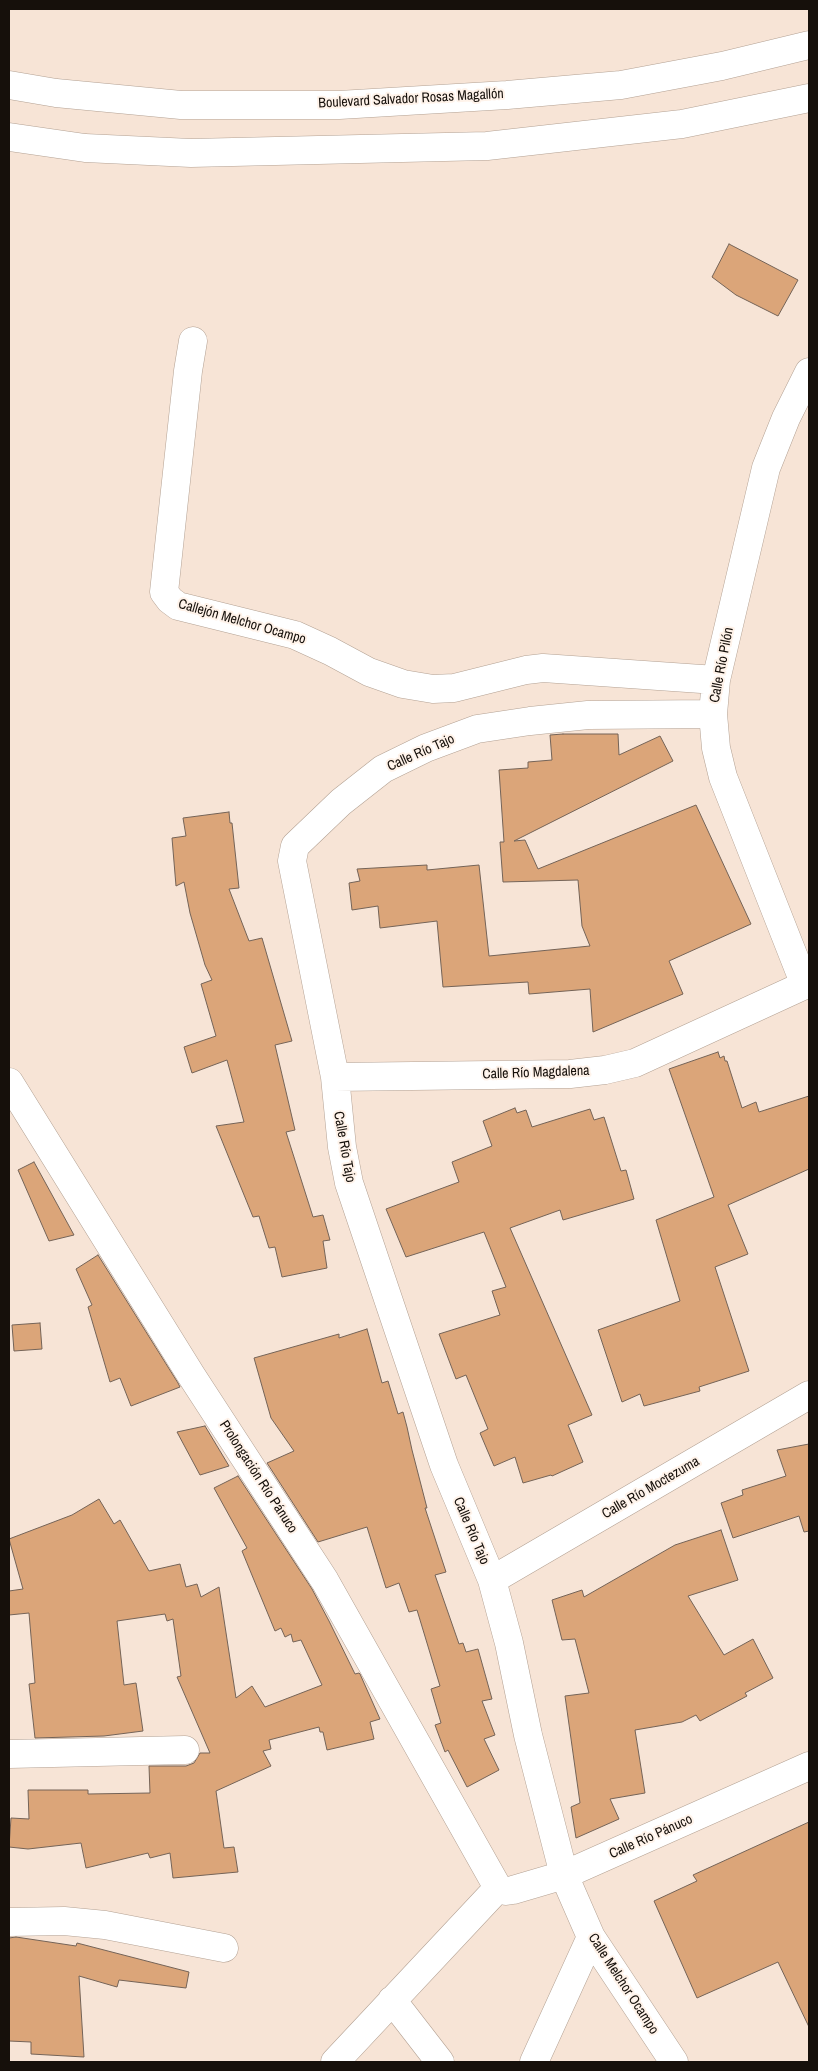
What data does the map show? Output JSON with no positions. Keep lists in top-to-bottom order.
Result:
{
  "streets": {
    "main road": [
      "Boulevard Salvador Rosas Magallón",
      "Callejón Melchor Ocampo",
      "Calle Río Pilón",
      "Calle Río Tajo",
      "Calle Río Magdalena",
      "Prolongación Río Pánuco",
      "Calle Río Moctezuma",
      "Calle Río Pánuco",
      "Calle Melchor Ocampo"
    ]
  },
  "crossings": [
    ["Callejón Melchor Ocampo", "Calle Río Pilón"],
    ["Calle Río Pilón", "Calle Río Tajo"],
    ["Calle Río Pilón", "Calle Río Magdalena"],
    ["Calle Río Tajo", "Calle Río Magdalena"],
    ["Calle Río Tajo", "Calle Río Moctezuma"],
    ["Calle Río Tajo", "Calle Río Pánuco"],
    ["Calle Río Tajo", "Calle Melchor Ocampo"],
    ["Prolongación Río Pánuco", "Calle Río Pánuco"],
    ["Calle Río Pánuco", "Calle Melchor Ocampo"]
  ]
}
